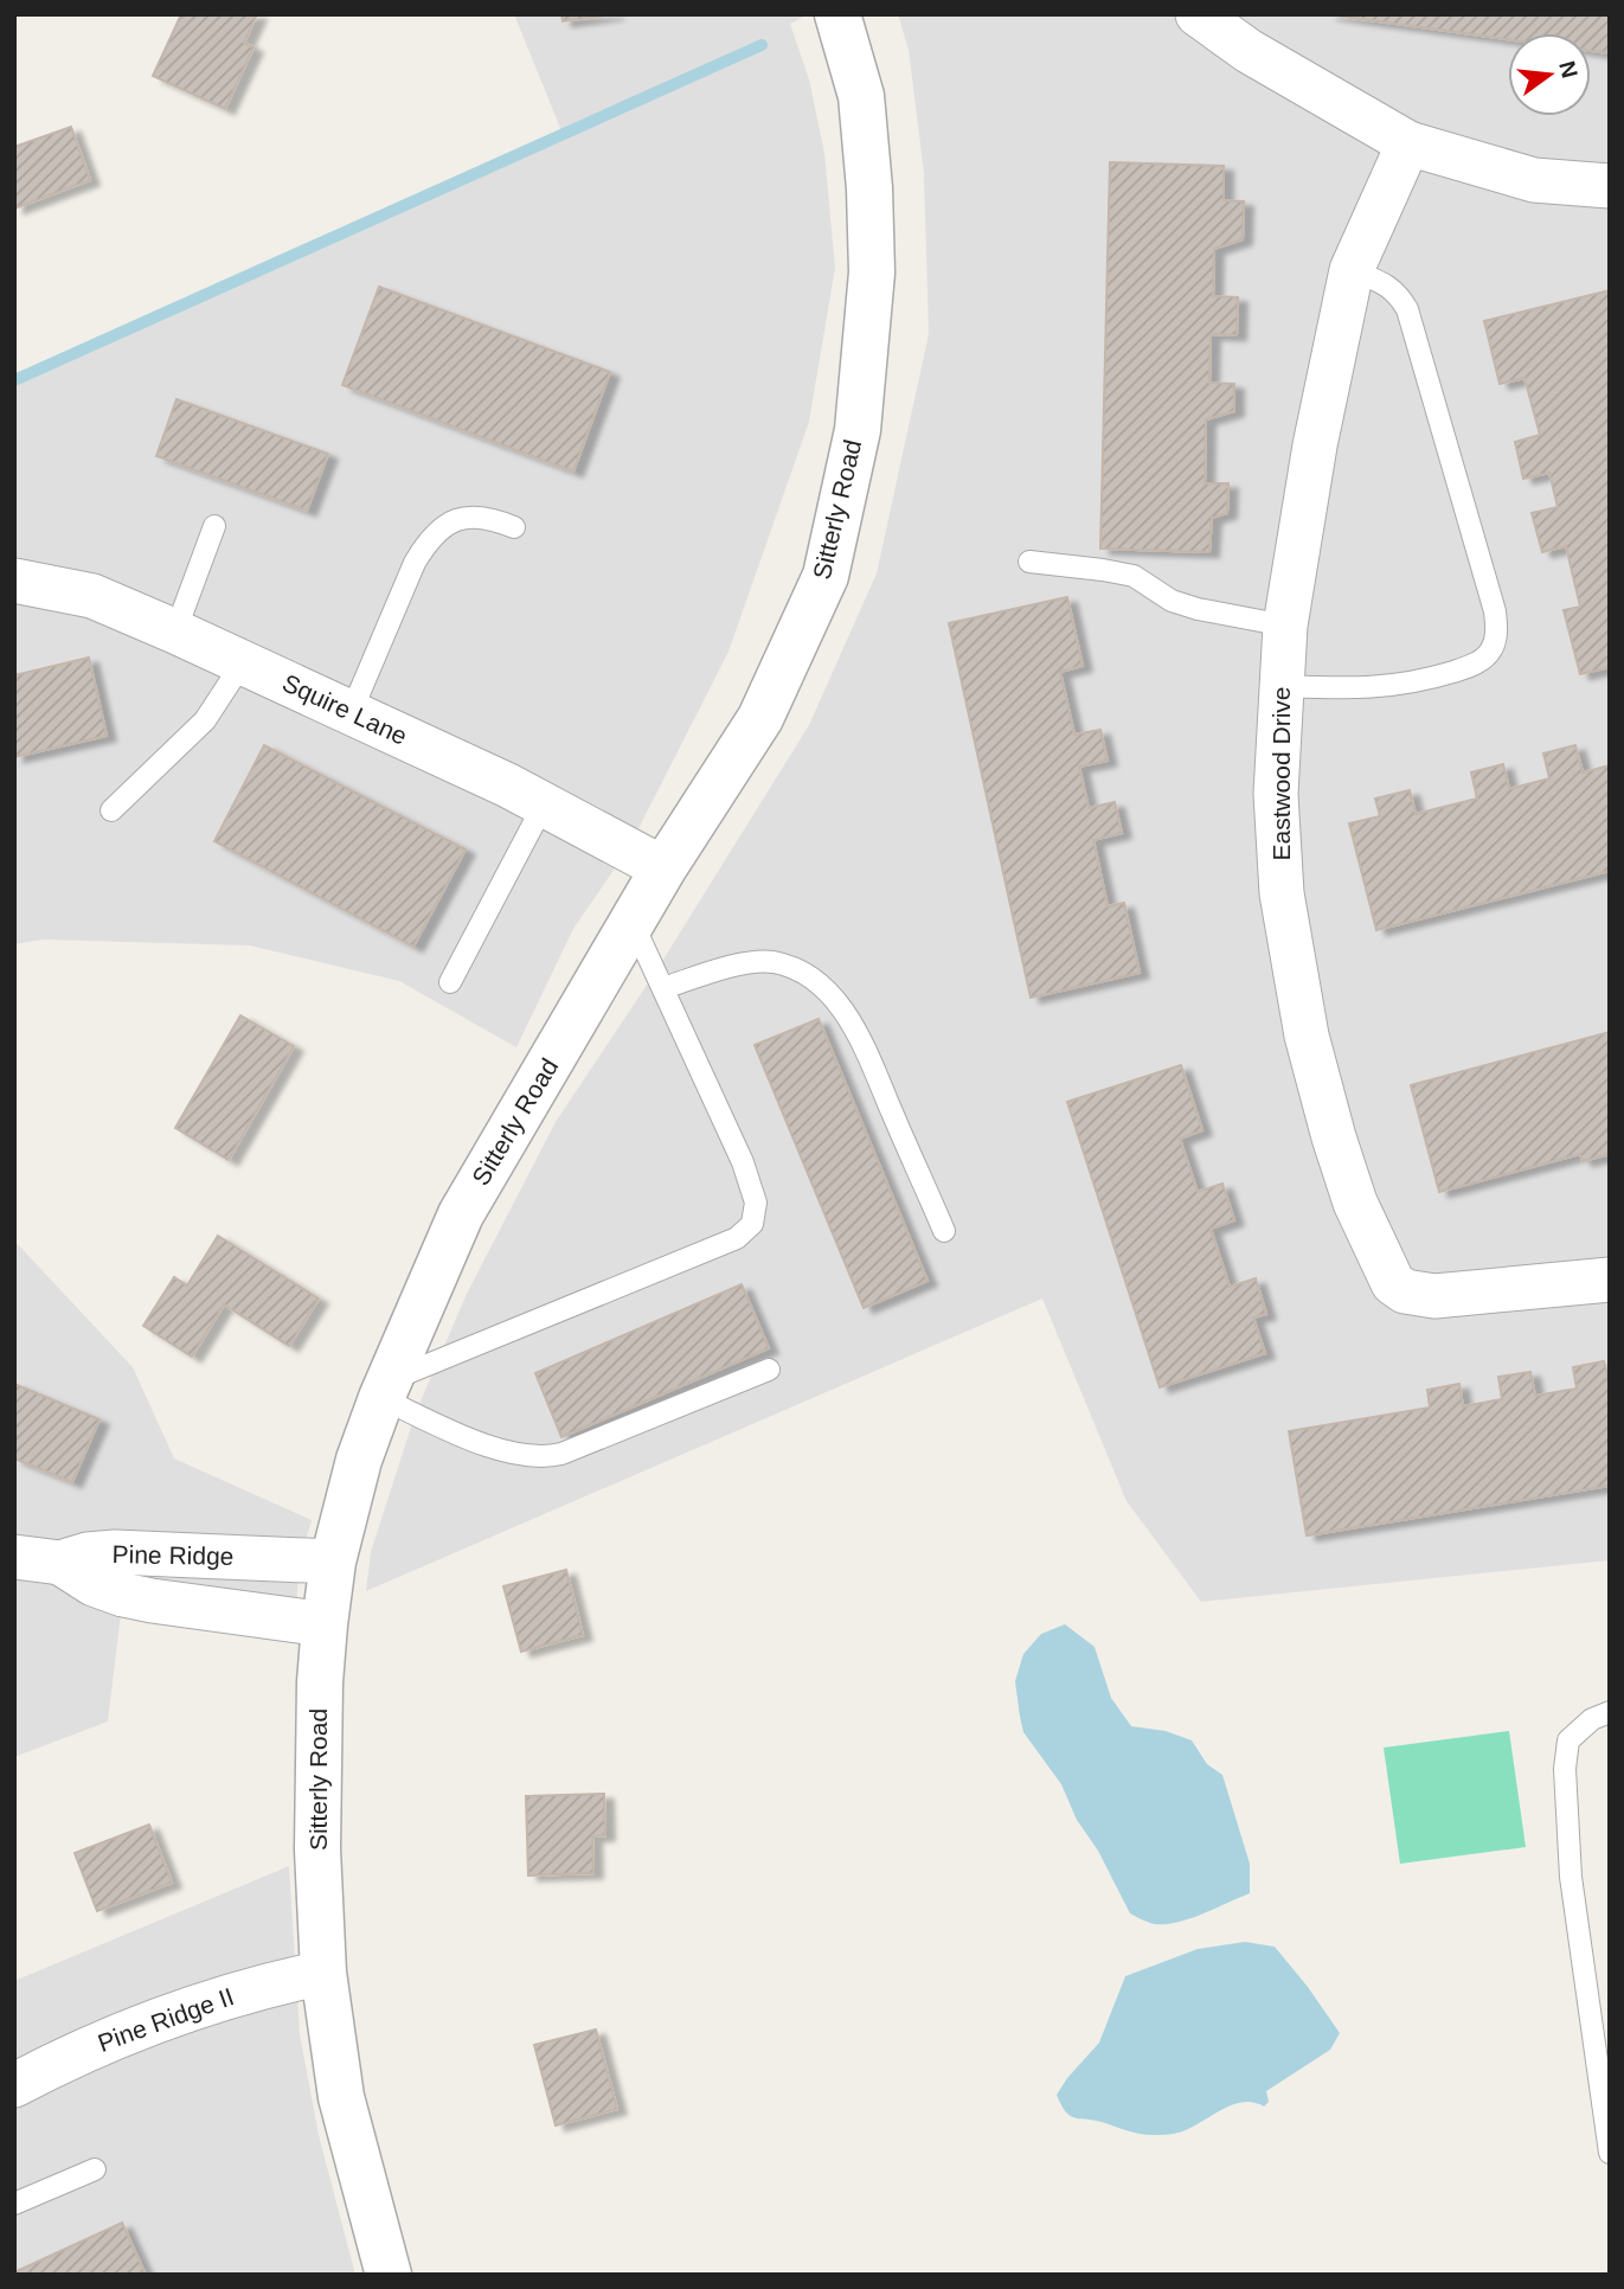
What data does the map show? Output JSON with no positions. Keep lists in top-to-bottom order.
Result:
{
  "streets": {
    "street": [
      "Sitterly Road",
      "Squire Lane",
      "Eastwood Drive",
      "Pine Ridge",
      "Pine Ridge II"
    ]
  },
  "crossings": [
    ["Sitterly Road", "Squire Lane"],
    ["Sitterly Road", "Pine Ridge"],
    ["Sitterly Road", "Pine Ridge II"]
  ],
  "north": "right"
}
